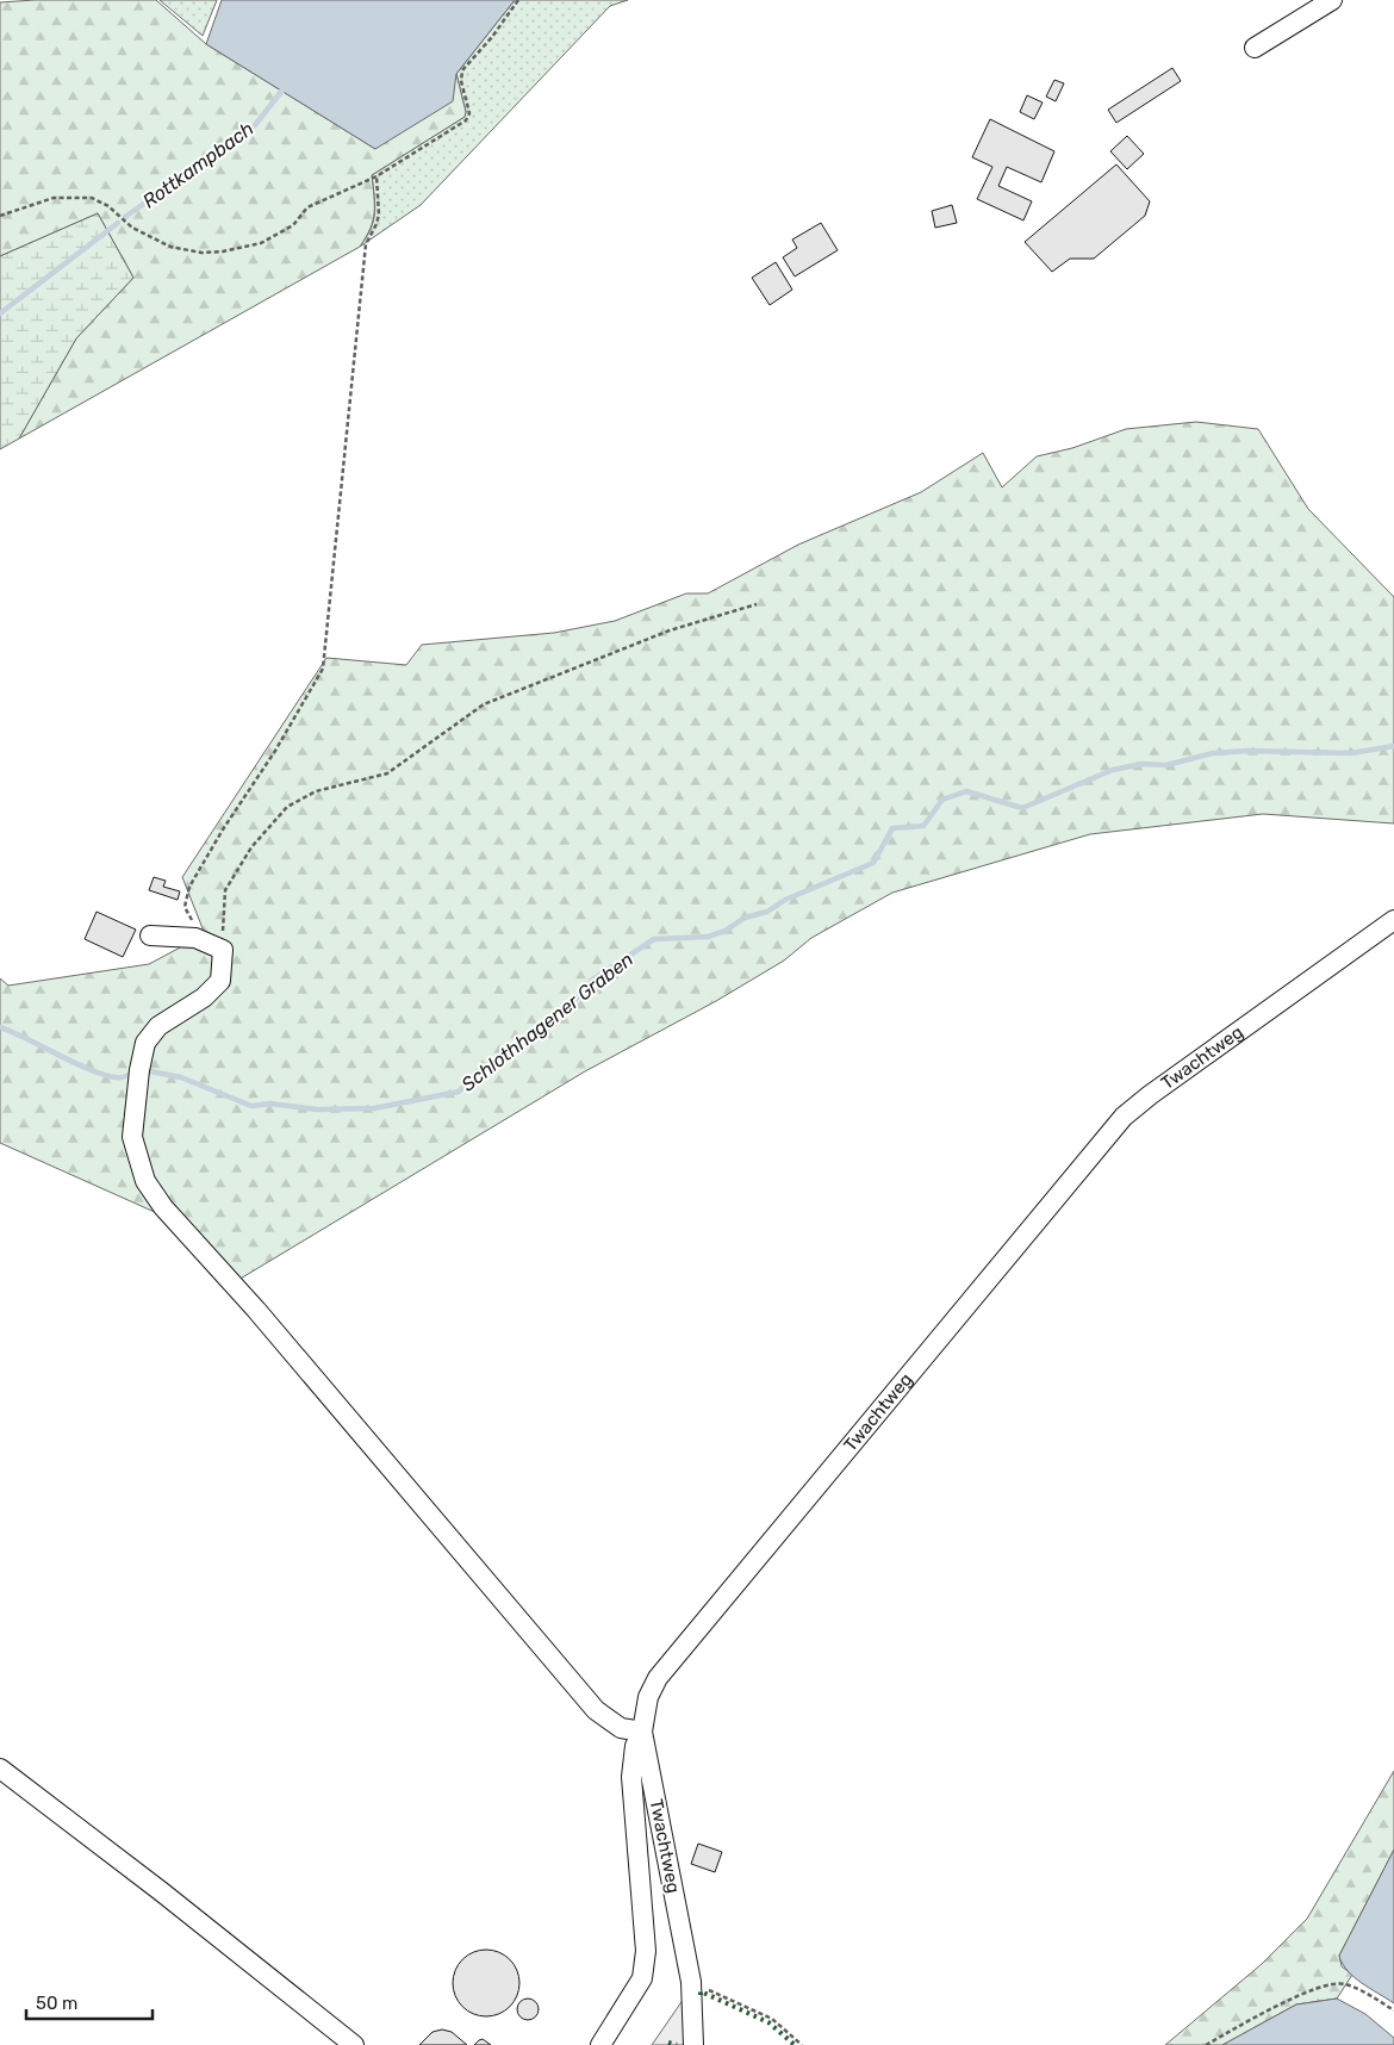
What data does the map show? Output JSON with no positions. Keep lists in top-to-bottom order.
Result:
{
  "streets": {
    "street": ["Twachtweg"]
  },
  "water": ["Rottkampbach", "Schlothhagener Graben"],
  "scale_bar": "50 m"
}
